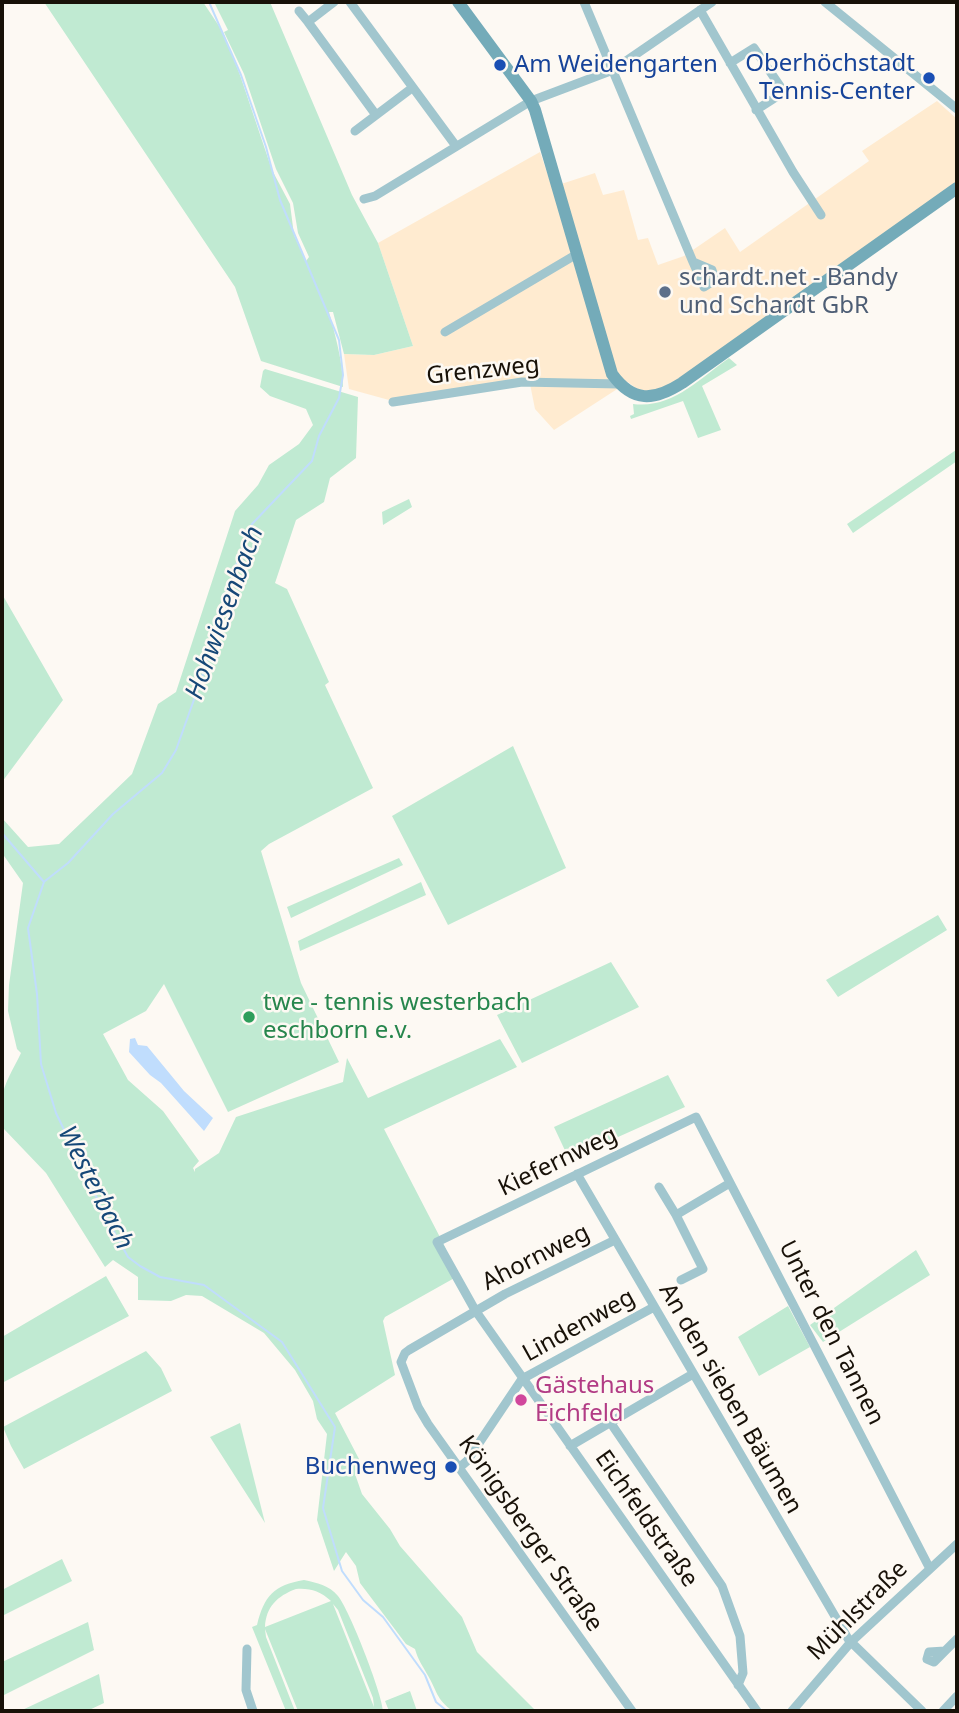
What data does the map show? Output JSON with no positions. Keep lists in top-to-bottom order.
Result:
{
  "streets": {
    "street": [
      "Grenzweg",
      "Kiefernweg",
      "Ahornweg",
      "Lindenweg",
      "Unter den Tannen",
      "An den sieben Bäumen",
      "Eichfeldstraße",
      "Königsberger Straße",
      "Mühlstraße"
    ]
  },
  "crossings": [
    ["Kiefernweg", "Unter den Tannen"],
    ["Kiefernweg", "An den sieben Bäumen"],
    ["Kiefernweg", "Eichfeldstraße"],
    ["Ahornweg", "An den sieben Bäumen"],
    ["Ahornweg", "Eichfeldstraße"],
    ["Ahornweg", "Königsberger Straße"],
    ["Lindenweg", "An den sieben Bäumen"],
    ["Lindenweg", "Eichfeldstraße"],
    ["Unter den Tannen", "Mühlstraße"],
    ["An den sieben Bäumen", "Mühlstraße"]
  ],
  "water": ["Hohwiesenbach", "Westerbach"],
  "places": [
    "Am Weidengarten",
    "Oberhöchstadt Tennis-Center",
    "schardt.net - Bandy und Schardt GbR",
    "twe - tennis westerbach eschborn e.v.",
    "Gästehaus Eichfeld",
    "Buchenweg"
  ]
}
